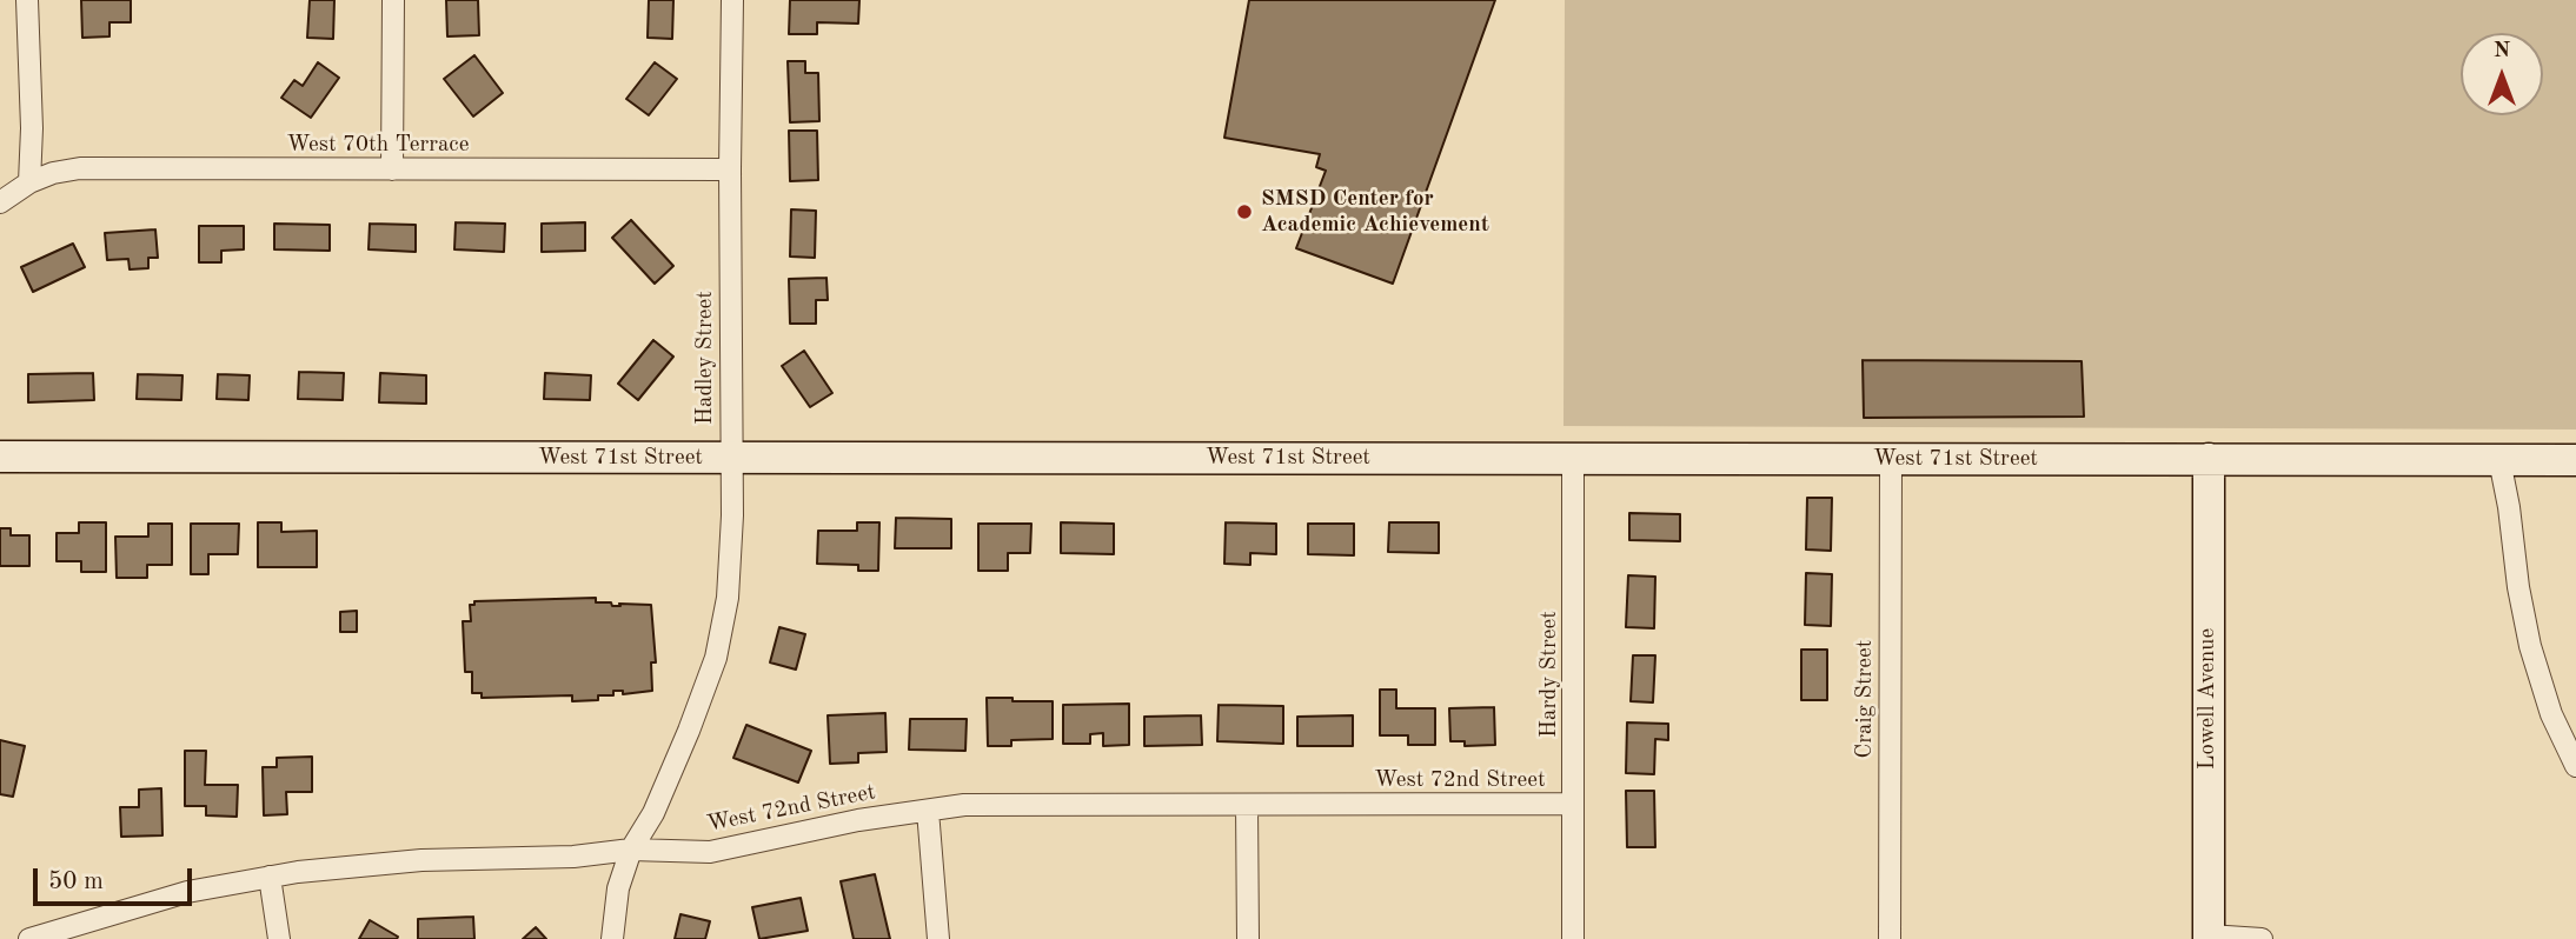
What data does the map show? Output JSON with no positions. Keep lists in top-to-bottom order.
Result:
{
  "streets": {
    "street": [
      "West 70th Terrace",
      "Hadley Street",
      "West 71st Street",
      "Hardy Street",
      "Craig Street",
      "Lowell Avenue",
      "West 72nd Street"
    ]
  },
  "crossings": [
    ["West 70th Terrace", "Hadley Street"],
    ["Hadley Street", "West 71st Street"],
    ["Hadley Street", "West 72nd Street"],
    ["West 71st Street", "Hardy Street"],
    ["West 71st Street", "Craig Street"],
    ["West 71st Street", "Lowell Avenue"],
    ["Hardy Street", "West 72nd Street"]
  ],
  "places": ["SMSD Center for Academic Achievement"],
  "scale_bar": "50 m",
  "north": "top"
}
